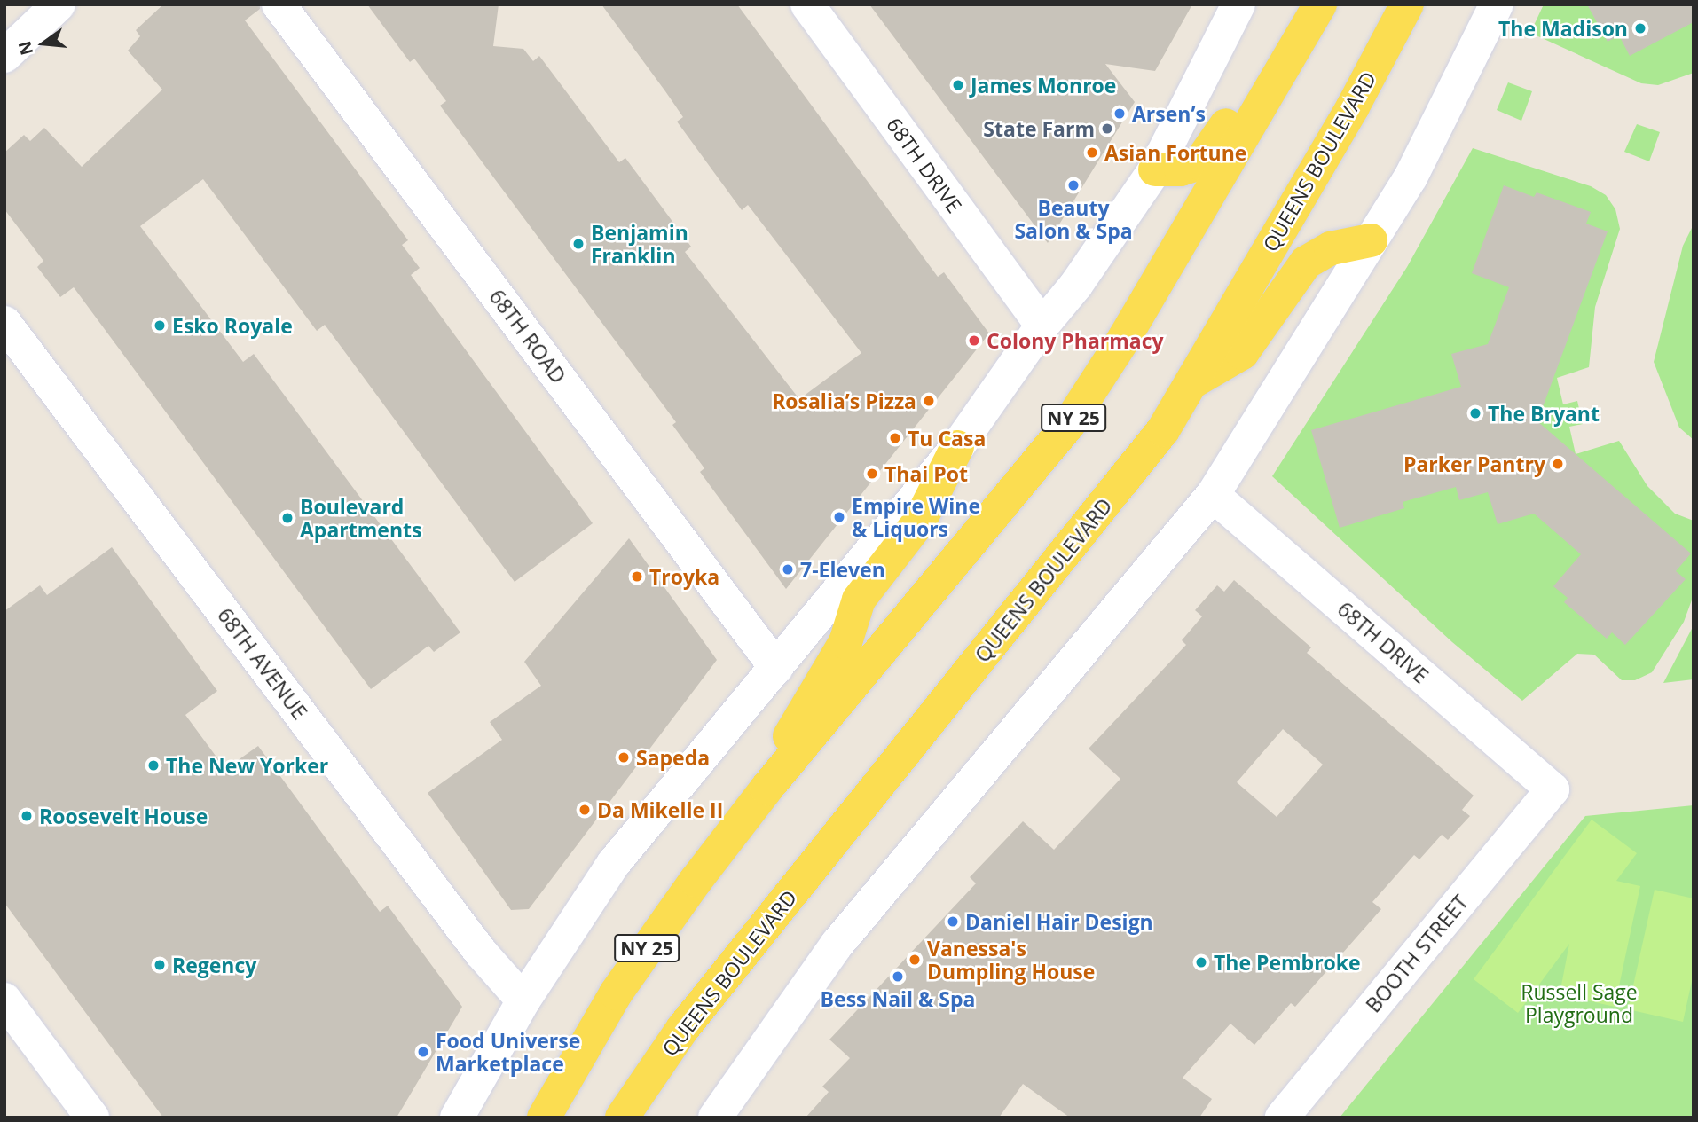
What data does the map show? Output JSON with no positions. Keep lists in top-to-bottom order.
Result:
{
  "streets": {
    "main road": ["QUEENS BOULEVARD", "NY 25"],
    "street": [
      "68TH DRIVE",
      "68TH ROAD",
      "68TH AVENUE",
      "BOOTH STREET"
    ]
  },
  "crossings": [
    ["68TH DRIVE", "BOOTH STREET"]
  ],
  "parks": ["Russell Sage Playground"],
  "places": [
    "The Madison",
    "James Monroe",
    "Arsen’s",
    "State Farm",
    "Asian Fortune",
    "Beauty Salon & Spa",
    "Benjamin Franklin",
    "Esko Royale",
    "Colony Pharmacy",
    "Rosalia’s Pizza",
    "The Bryant",
    "Tu Casa",
    "Parker Pantry",
    "Thai Pot",
    "Empire Wine & Liquors",
    "Boulevard Apartments",
    "7-Eleven",
    "Troyka",
    "Sapeda",
    "The New Yorker",
    "Da Mikelle II",
    "Roosevelt House",
    "Daniel Hair Design",
    "Vanessa's Dumpling House",
    "The Pembroke",
    "Regency",
    "Bess Nail & Spa",
    "Food Universe Marketplace"
  ],
  "north": "left"
}
